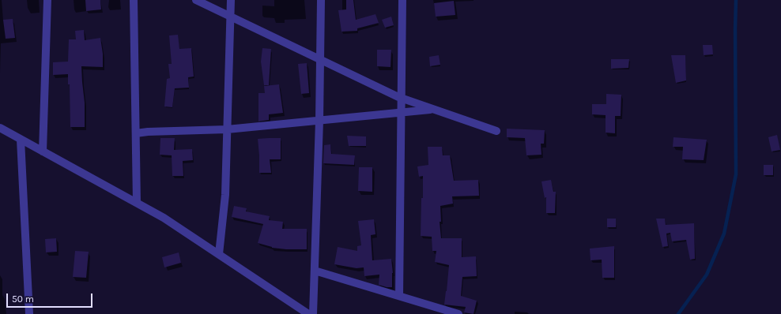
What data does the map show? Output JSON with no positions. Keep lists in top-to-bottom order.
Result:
{
  "scale_bar": "50 m"
}
